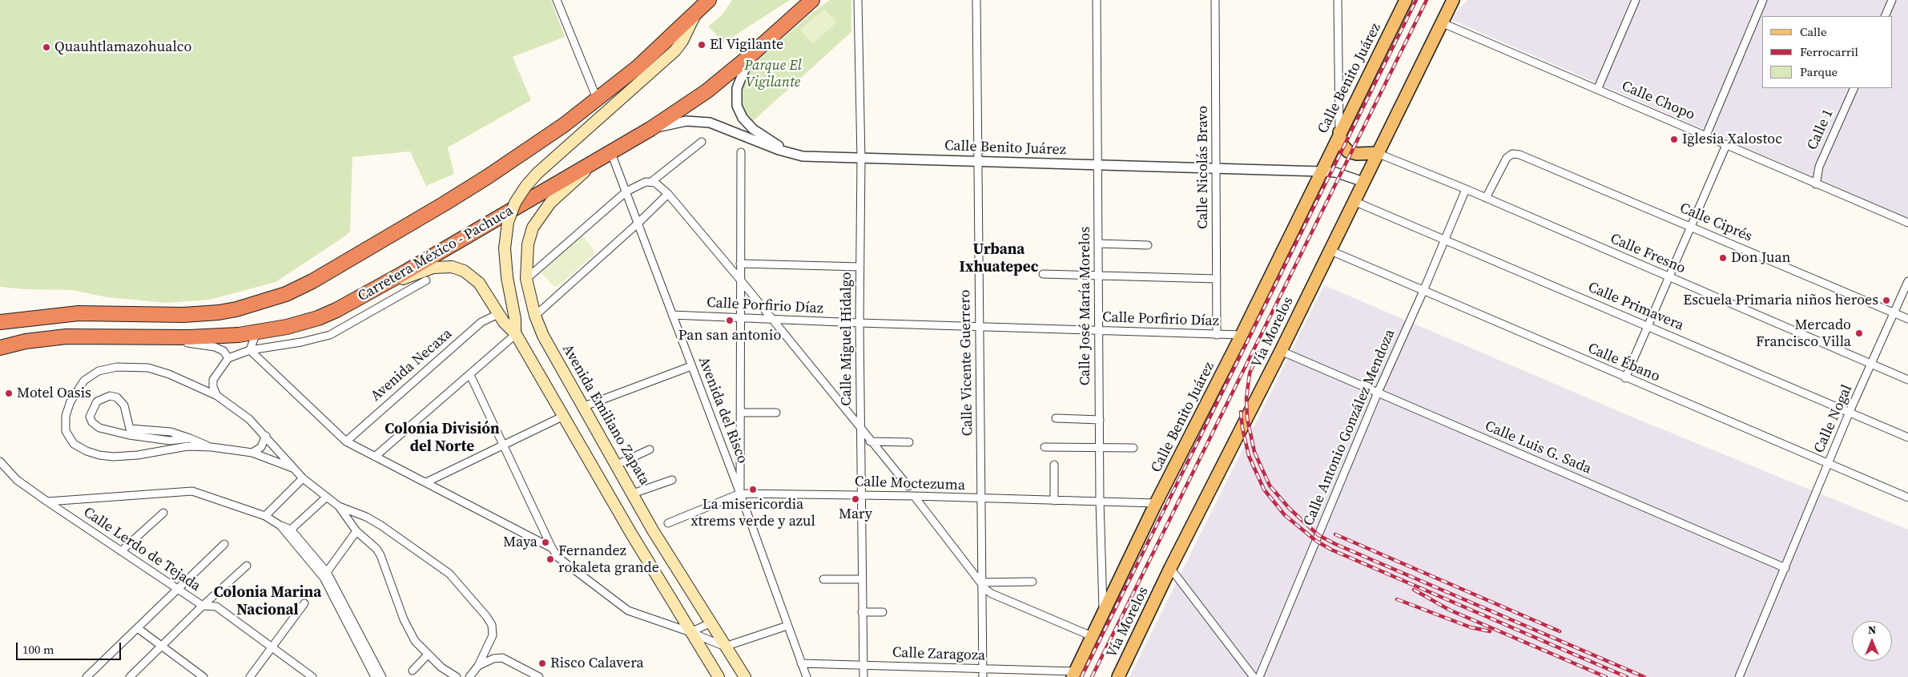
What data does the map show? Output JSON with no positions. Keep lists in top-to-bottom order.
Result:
{
  "streets": {
    "highway": ["Carretera México - Pachuca"],
    "main road": ["Calle Benito Juárez", "Vía Morelos", "Avenida Emiliano Zapata"],
    "street": [
      "Calle Chopo",
      "Calle 1",
      "Calle Nicolás Bravo",
      "Calle Ciprés",
      "Calle Fresno",
      "Calle Porfirio Díaz",
      "Calle José María Morelos",
      "Calle Primavera",
      "Calle Miguel Hidalgo",
      "Calle Vicente Guerrero",
      "Calle Ébano",
      "Avenida Necaxa",
      "Avenida del Risco",
      "Calle Nogal",
      "Calle Antonio González Mendoza",
      "Calle Luis G. Sada",
      "Calle Moctezuma",
      "Calle Lerdo de Tejada",
      "Calle Zaragoza"
    ]
  },
  "crossings": [
    ["Calle Benito Juárez", "Calle Nicolás Bravo"],
    ["Calle Benito Juárez", "Carretera México - Pachuca"],
    ["Calle Benito Juárez", "Calle Porfirio Díaz"],
    ["Calle Benito Juárez", "Calle José María Morelos"],
    ["Calle Benito Juárez", "Vía Morelos"],
    ["Calle Benito Juárez", "Calle Miguel Hidalgo"],
    ["Calle Benito Juárez", "Calle Vicente Guerrero"],
    ["Calle Benito Juárez", "Calle Moctezuma"],
    ["Calle Benito Juárez", "Calle Zaragoza"],
    ["Calle Chopo", "Calle 1"],
    ["Calle Chopo", "Vía Morelos"],
    ["Calle Nicolás Bravo", "Calle Porfirio Díaz"],
    ["Calle Ciprés", "Calle Fresno"],
    ["Calle Ciprés", "Calle Nogal"],
    ["Carretera México - Pachuca", "Avenida del Risco"],
    ["Carretera México - Pachuca", "Avenida Emiliano Zapata"],
    ["Calle Fresno", "Vía Morelos"],
    ["Calle Fresno", "Calle Nogal"],
    ["Calle Fresno", "Calle Antonio González Mendoza"],
    ["Calle Porfirio Díaz", "Calle José María Morelos"],
    ["Calle Porfirio Díaz", "Calle Miguel Hidalgo"],
    ["Calle Porfirio Díaz", "Calle Vicente Guerrero"],
    ["Calle Porfirio Díaz", "Avenida del Risco"],
    ["Calle José María Morelos", "Calle Moctezuma"],
    ["Calle Primavera", "Vía Morelos"],
    ["Calle Primavera", "Calle Nogal"],
    ["Calle Primavera", "Calle Antonio González Mendoza"],
    ["Vía Morelos", "Calle Ébano"],
    ["Vía Morelos", "Calle Luis G. Sada"],
    ["Calle Miguel Hidalgo", "Calle Moctezuma"],
    ["Calle Miguel Hidalgo", "Calle Zaragoza"],
    ["Calle Vicente Guerrero", "Calle Moctezuma"],
    ["Calle Vicente Guerrero", "Calle Zaragoza"],
    ["Calle Ébano", "Calle Nogal"],
    ["Calle Ébano", "Calle Antonio González Mendoza"],
    ["Avenida del Risco", "Calle Moctezuma"],
    ["Avenida del Risco", "Calle Zaragoza"],
    ["Calle Nogal", "Calle Luis G. Sada"],
    ["Calle Antonio González Mendoza", "Calle Luis G. Sada"]
  ],
  "districts": ["Urbana Ixhuatepec", "Colonia División del Norte", "Colonia Marina Nacional"],
  "parks": ["Parque El Vigilante"],
  "places": [
    "El Vigilante",
    "Quauhtlamazohualco",
    "Iglesia Xalostoc",
    "Don Juan",
    "Escuela Primaria niños heroes",
    "Pan san antonio",
    "Mercado Francisco Villa",
    "Motel Oasis",
    "La misericordia xtrems verde y azul",
    "Mary",
    "Maya",
    "Fernandez rokaleta grande",
    "Risco Calavera"
  ],
  "legend": ["Calle", "Ferrocarril", "Parque"],
  "scale_bar": "100 m",
  "north": "top"
}
